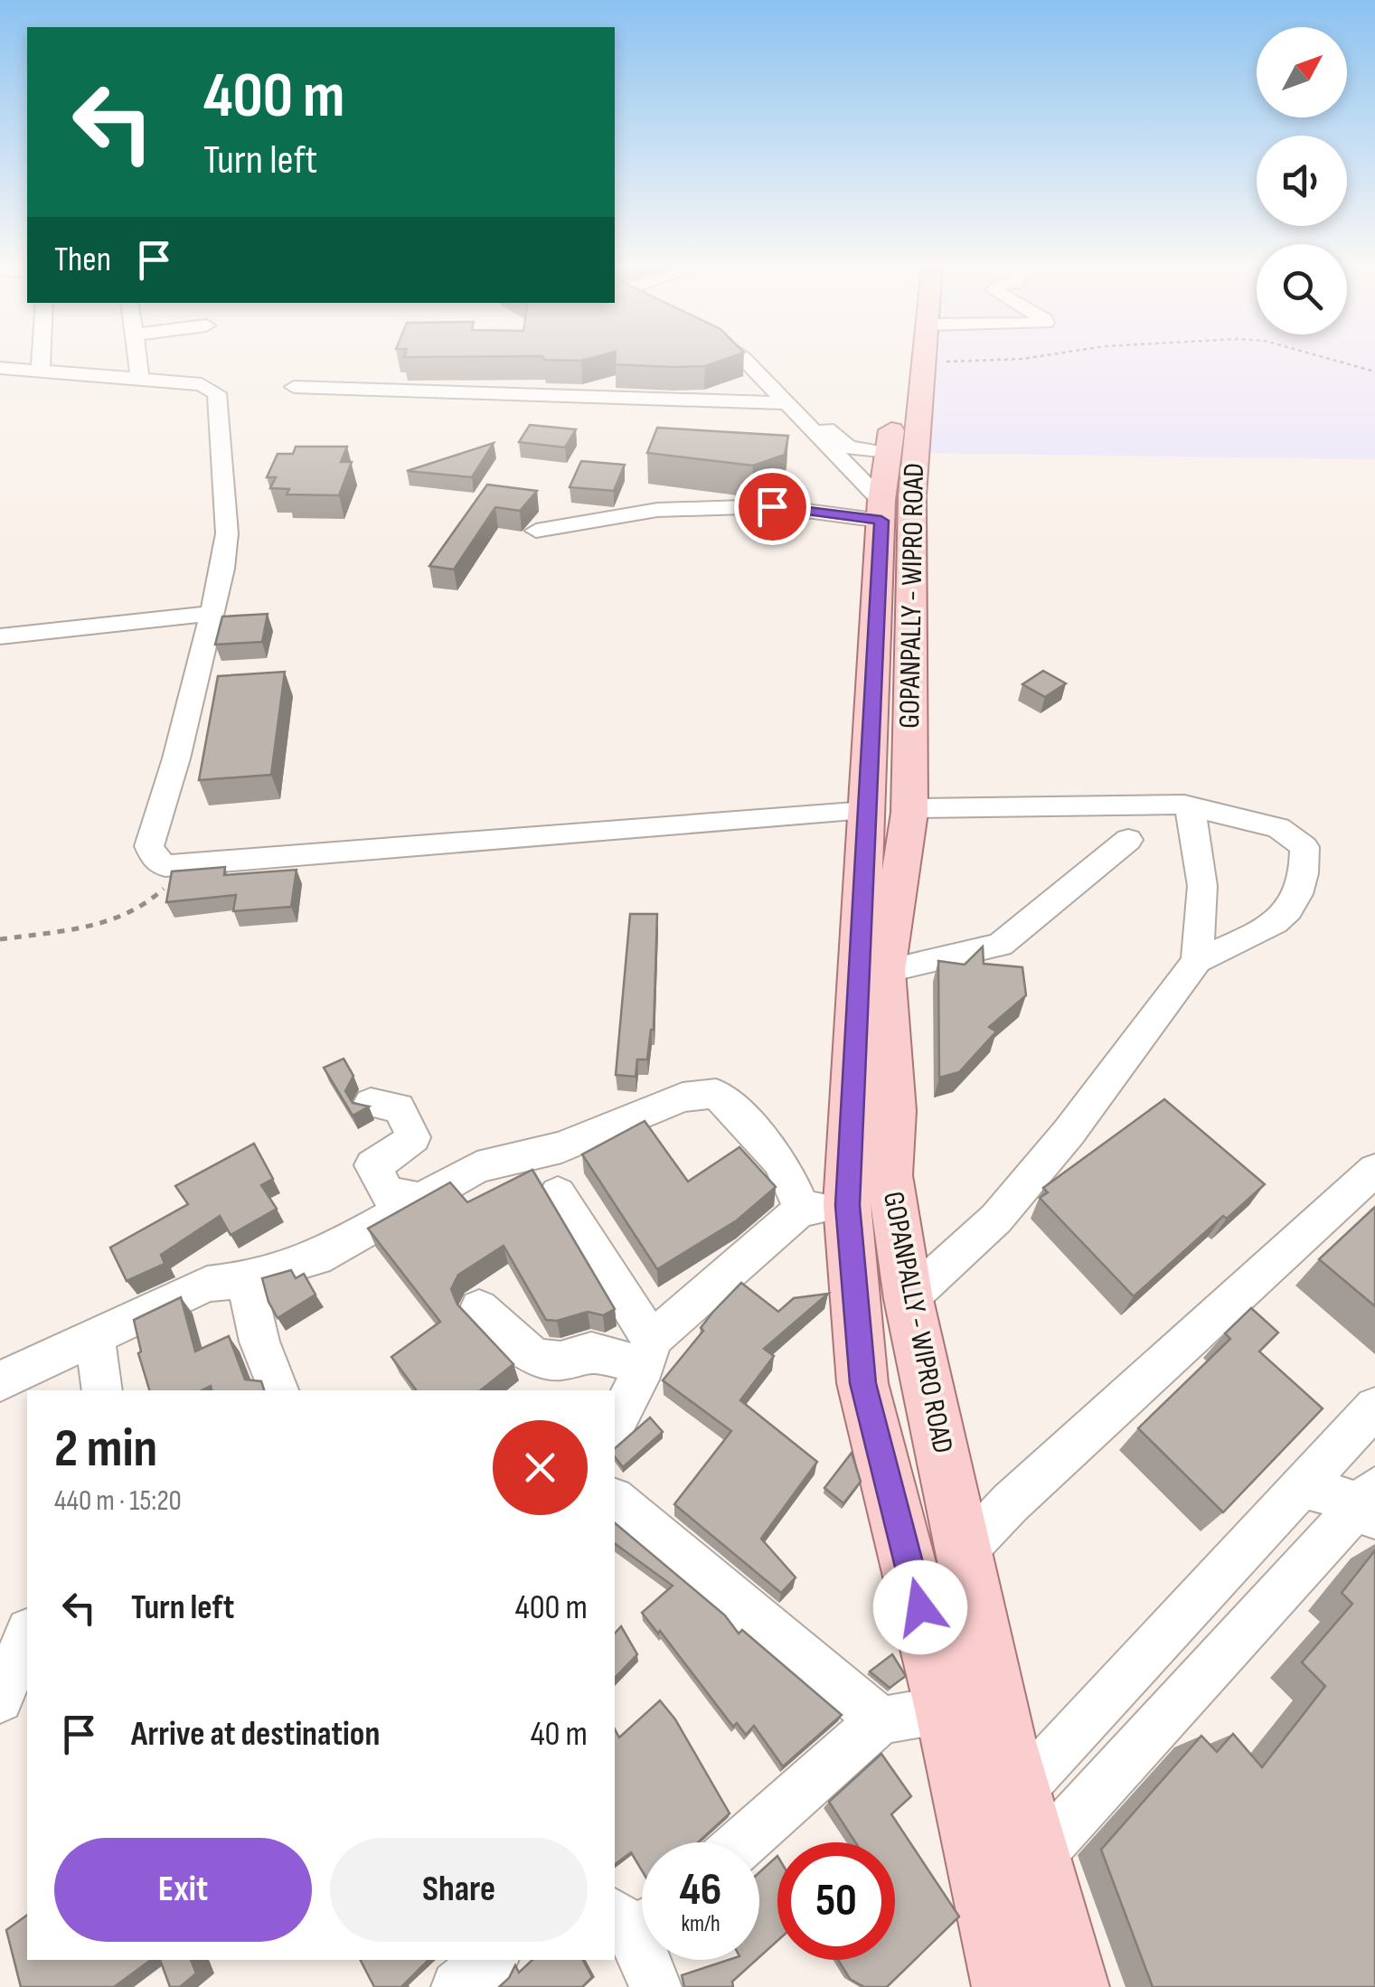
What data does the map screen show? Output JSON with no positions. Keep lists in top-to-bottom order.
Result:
{
  "streets": {
    "main road": ["GOPANPALLY - WIPRO ROAD"]
  },
  "north": "top right",
  "page": {
    "turn": ["400 m", "Turn left"],
    "then": "Then",
    "heading": ["2 min", "440 m · 15:20"],
    "list": [
      {
        "name": "Turn left",
        "value": "400 m"
      },
      {
        "name": "Arrive at destination",
        "value": "40 m"
      }
    ],
    "buttons": ["Exit", "Share"],
    "speed": "46 km/h",
    "limit": "50"
  }
}
